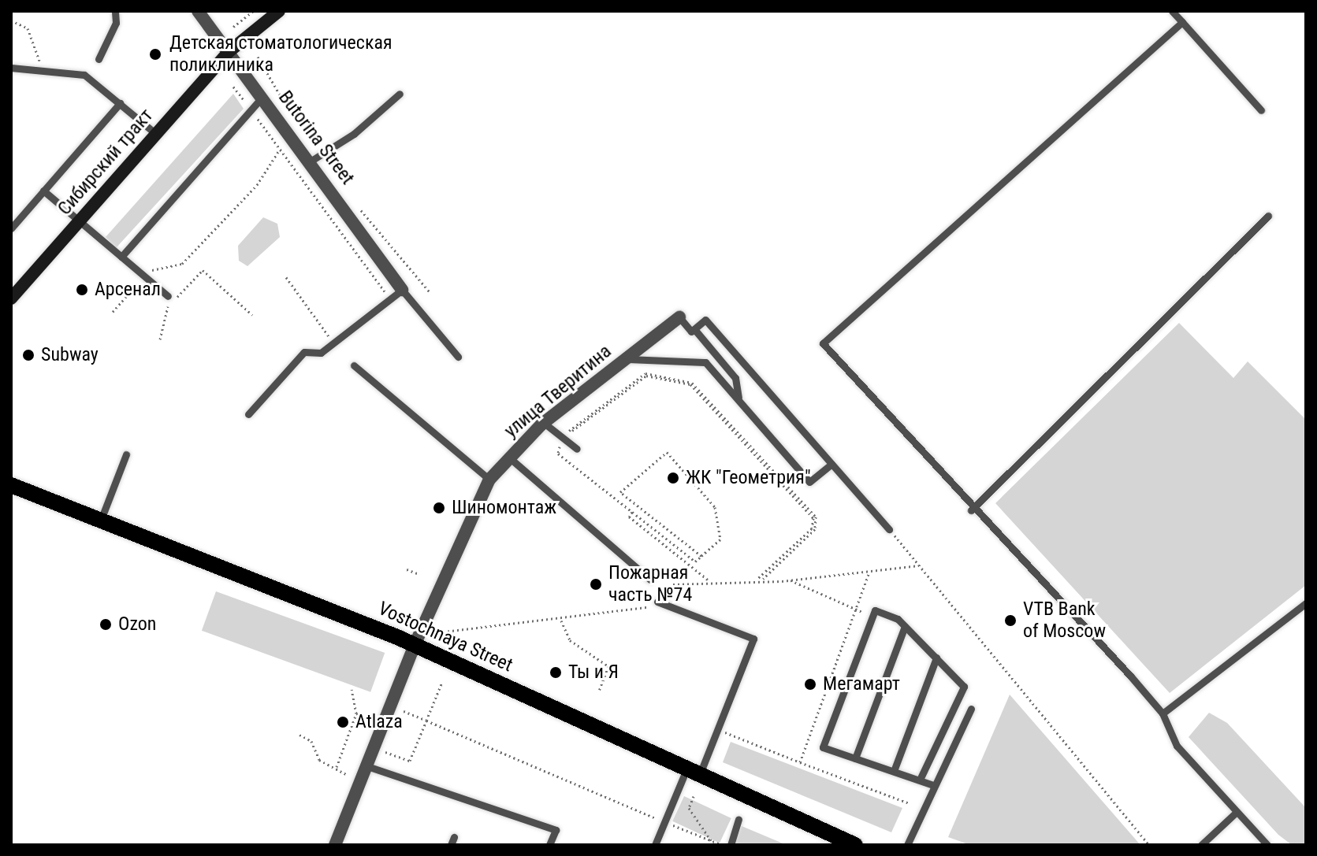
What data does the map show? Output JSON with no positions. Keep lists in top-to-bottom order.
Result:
{
  "streets": {
    "main road": ["Сибирский тракт", "Vostochnaya Street"],
    "street": ["Butorina Street", "улица Тверитина"]
  },
  "crossings": [
    ["Butorina Street", "Сибирский тракт"],
    ["улица Тверитина", "Vostochnaya Street"]
  ],
  "places": [
    "Детская стоматологическая поликлиника",
    "Арсенал",
    "Subway",
    "ЖК \"Геометрия\"",
    "Шиномонтаж",
    "Пожарная часть №74",
    "VTB Bank of Moscow",
    "Ozon",
    "Ты и Я",
    "Мегамарт",
    "Atlaza"
  ]
}
